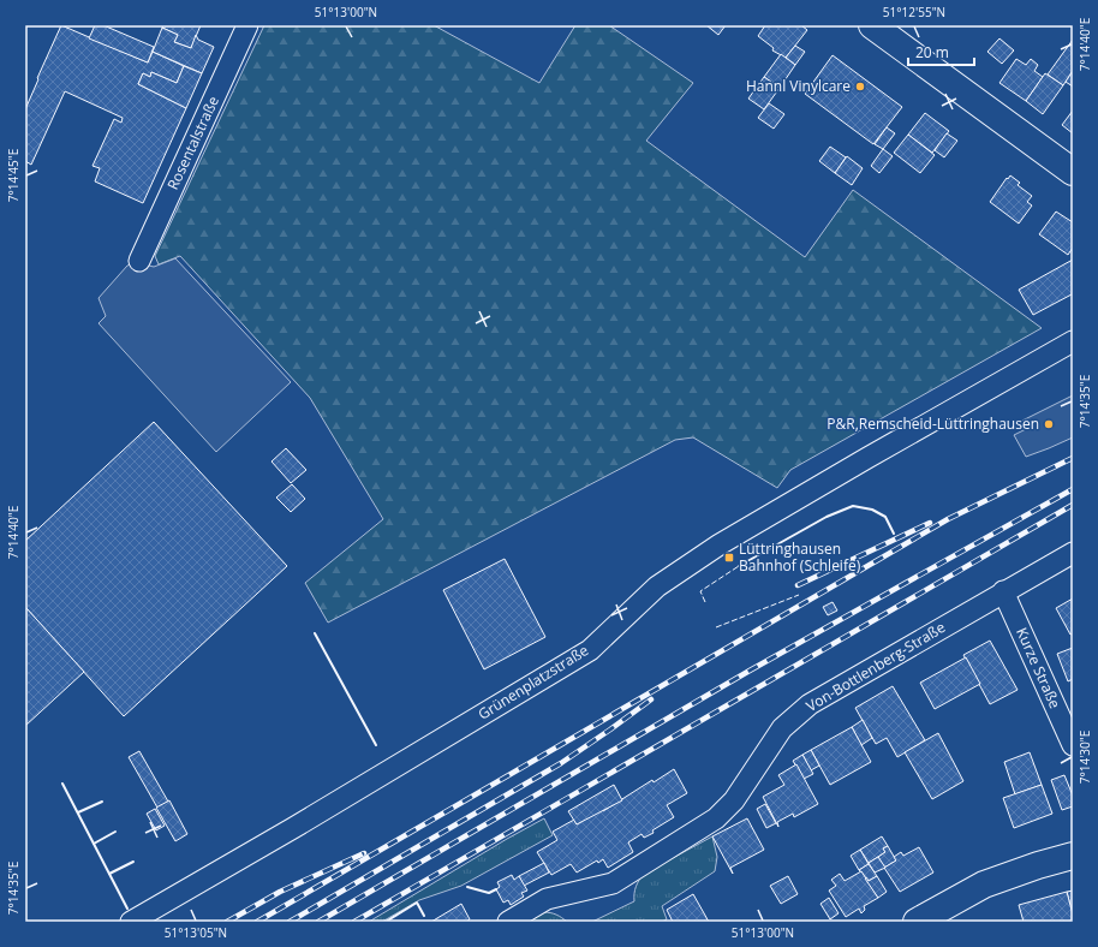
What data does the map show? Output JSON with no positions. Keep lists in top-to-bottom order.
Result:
{
  "streets": {
    "street": [
      "Rosentalstraße",
      "Von-Bottlenberg-Straße",
      "Kurze Straße",
      "Grünenplatzstraße"
    ]
  },
  "crossings": [
    ["Von-Bottlenberg-Straße", "Kurze Straße"]
  ],
  "places": {
    "other": ["Hannl Vinylcare", "P&R,Remscheid-Lüttringhausen"],
    "transit": ["Lüttringhausen Bahnhof (Schleife)"]
  },
  "scale_bar": "20 m",
  "coordinates": [
    "51°13'00\"N",
    "51°12'55\"N",
    "7°14'40\"E",
    "7°14'45\"E",
    "7°14'35\"E",
    "7°14'30\"E",
    "51°13'05\"N"
  ]
}
